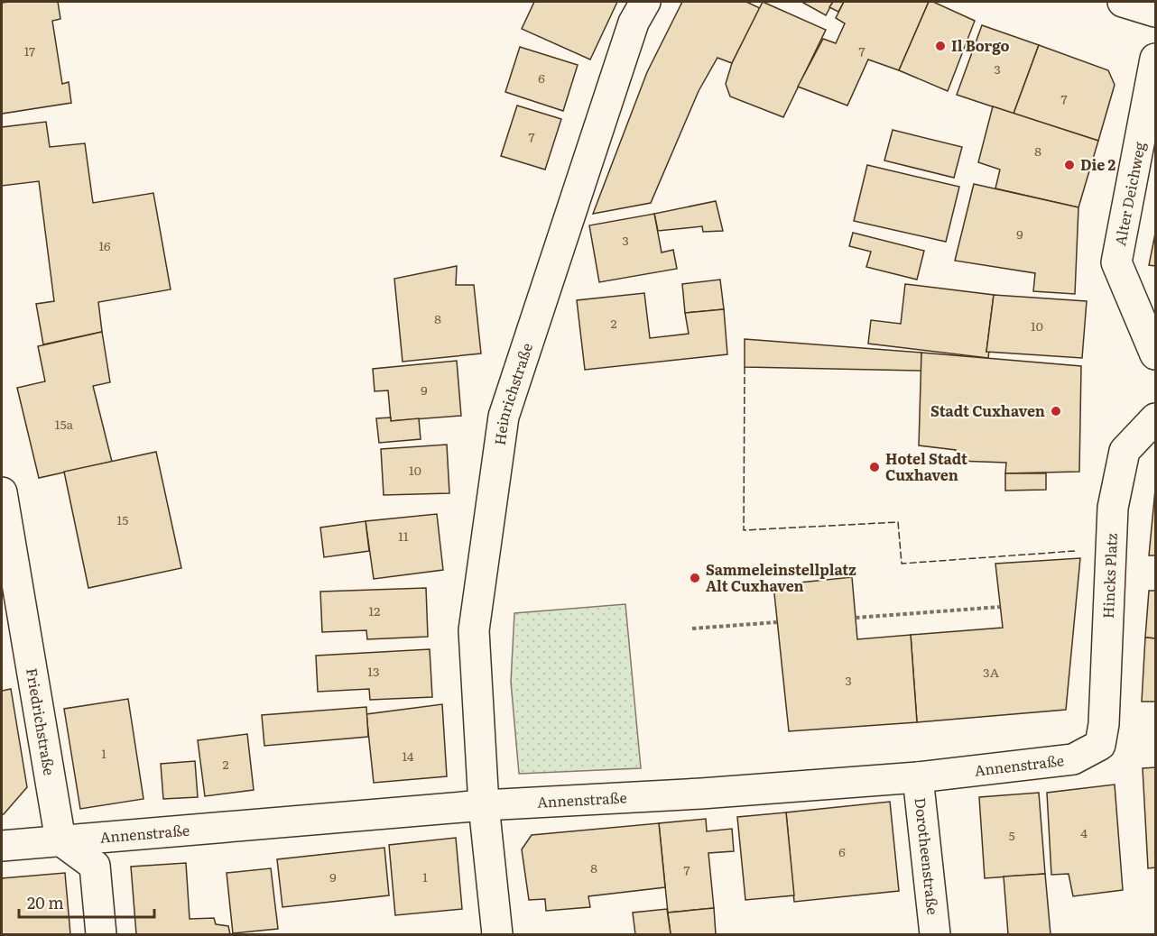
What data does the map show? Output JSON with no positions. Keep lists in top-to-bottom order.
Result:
{
  "streets": {
    "street": [
      "Alter Deichweg",
      "Heinrichstraße",
      "Hincks Platz",
      "Friedrichstraße",
      "Annenstraße",
      "Dorotheenstraße"
    ]
  },
  "crossings": [
    ["Heinrichstraße", "Annenstraße"],
    ["Hincks Platz", "Annenstraße"],
    ["Friedrichstraße", "Annenstraße"],
    ["Annenstraße", "Dorotheenstraße"]
  ],
  "places": [
    "Il Borgo",
    "Die 2",
    "Stadt Cuxhaven",
    "Hotel Stadt Cuxhaven",
    "Sammeleinstellplatz Alt Cuxhaven"
  ],
  "house_numbers": [
    "17",
    "7",
    "3",
    "6",
    "7",
    "7",
    "8",
    "9",
    "3",
    "16",
    "8",
    "2",
    "10",
    "9",
    "15a",
    "10",
    "15",
    "11",
    "12",
    "13",
    "3A",
    "3",
    "1",
    "14",
    "2",
    "4",
    "5",
    "6",
    "8",
    "7",
    "9",
    "1"
  ],
  "scale_bar": "20 m"
}
